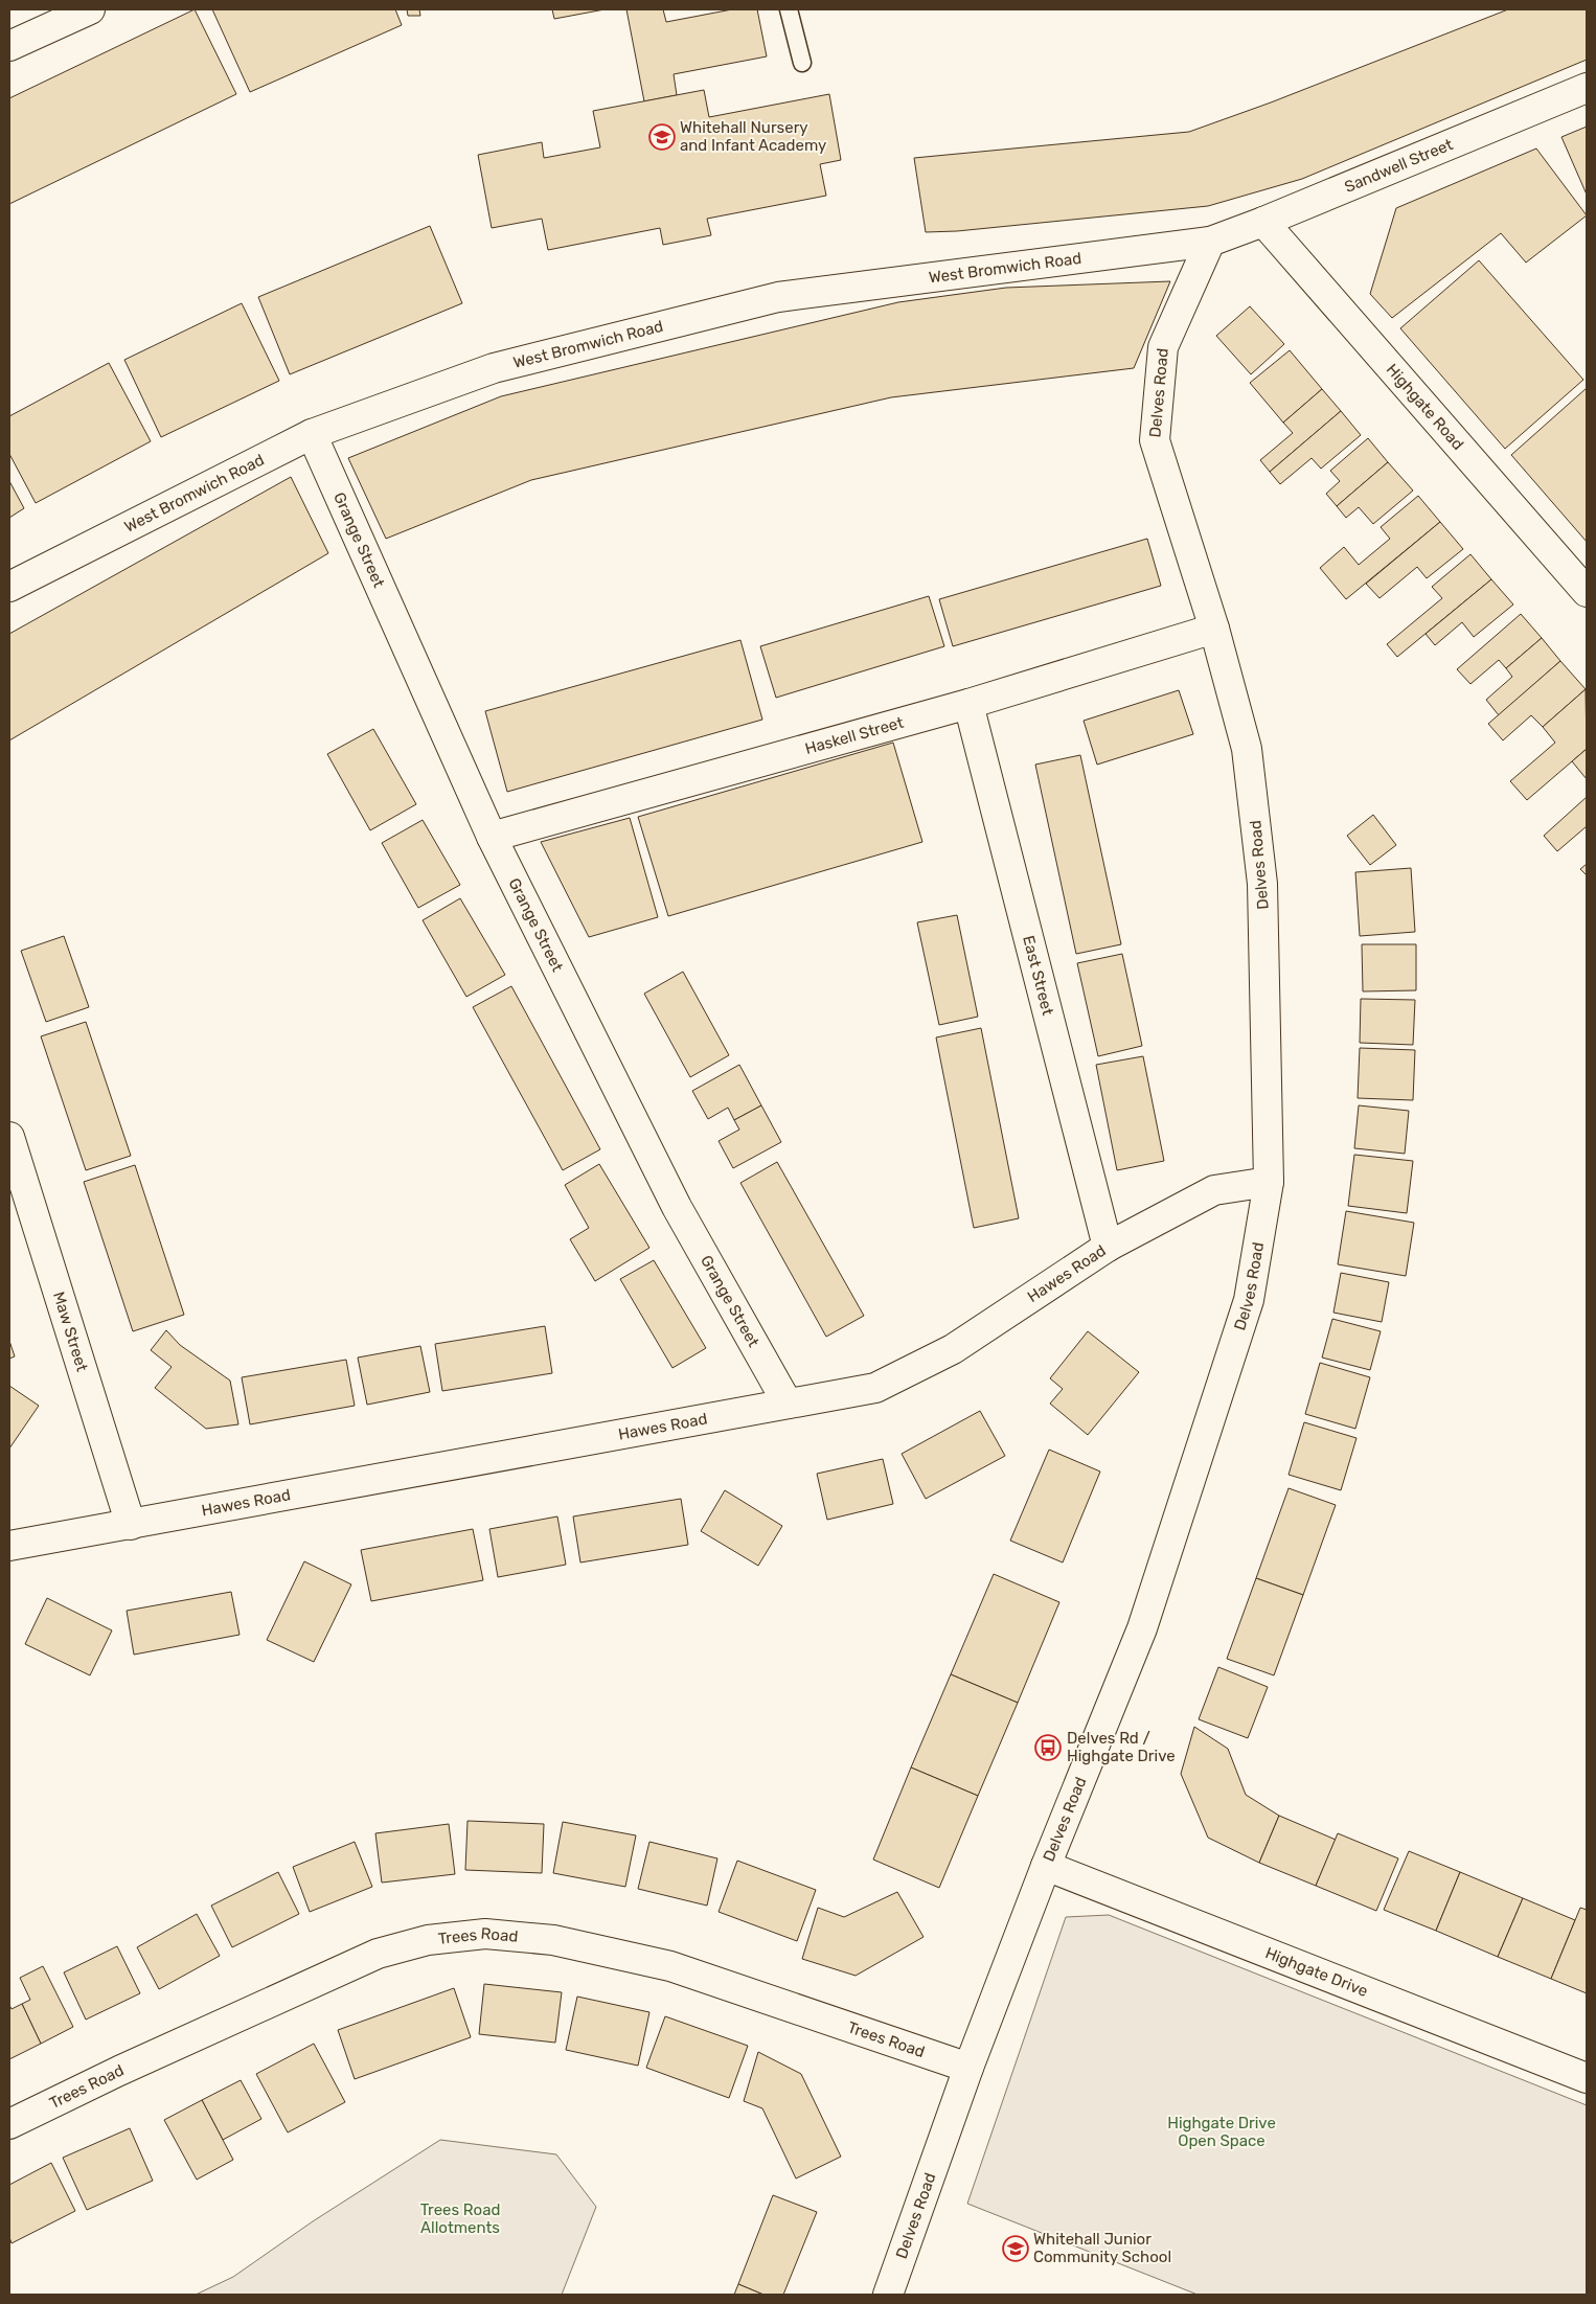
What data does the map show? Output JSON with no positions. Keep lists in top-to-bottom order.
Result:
{
  "streets": {
    "street": [
      "Sandwell Street",
      "West Bromwich Road",
      "Delves Road",
      "Highgate Road",
      "Grange Street",
      "Haskell Street",
      "East Street",
      "Hawes Road",
      "Maw Street",
      "Trees Road",
      "Highgate Drive"
    ]
  },
  "crossings": [
    ["Sandwell Street", "West Bromwich Road"],
    ["Sandwell Street", "Delves Road"],
    ["Sandwell Street", "Highgate Road"],
    ["West Bromwich Road", "Delves Road"],
    ["West Bromwich Road", "Grange Street"],
    ["Delves Road", "Haskell Street"],
    ["Delves Road", "Hawes Road"],
    ["Delves Road", "Trees Road"],
    ["Delves Road", "Highgate Drive"],
    ["Grange Street", "Haskell Street"],
    ["Grange Street", "Hawes Road"],
    ["Haskell Street", "East Street"],
    ["East Street", "Hawes Road"],
    ["Hawes Road", "Maw Street"]
  ],
  "parks": ["Highgate Drive Open Space", "Trees Road Allotments"],
  "places": {
    "school or university": ["Whitehall Nursery and Infant Academy", "Whitehall Junior Community School"],
    "bus stop": ["Delves Rd / Highgate Drive"]
  }
}
